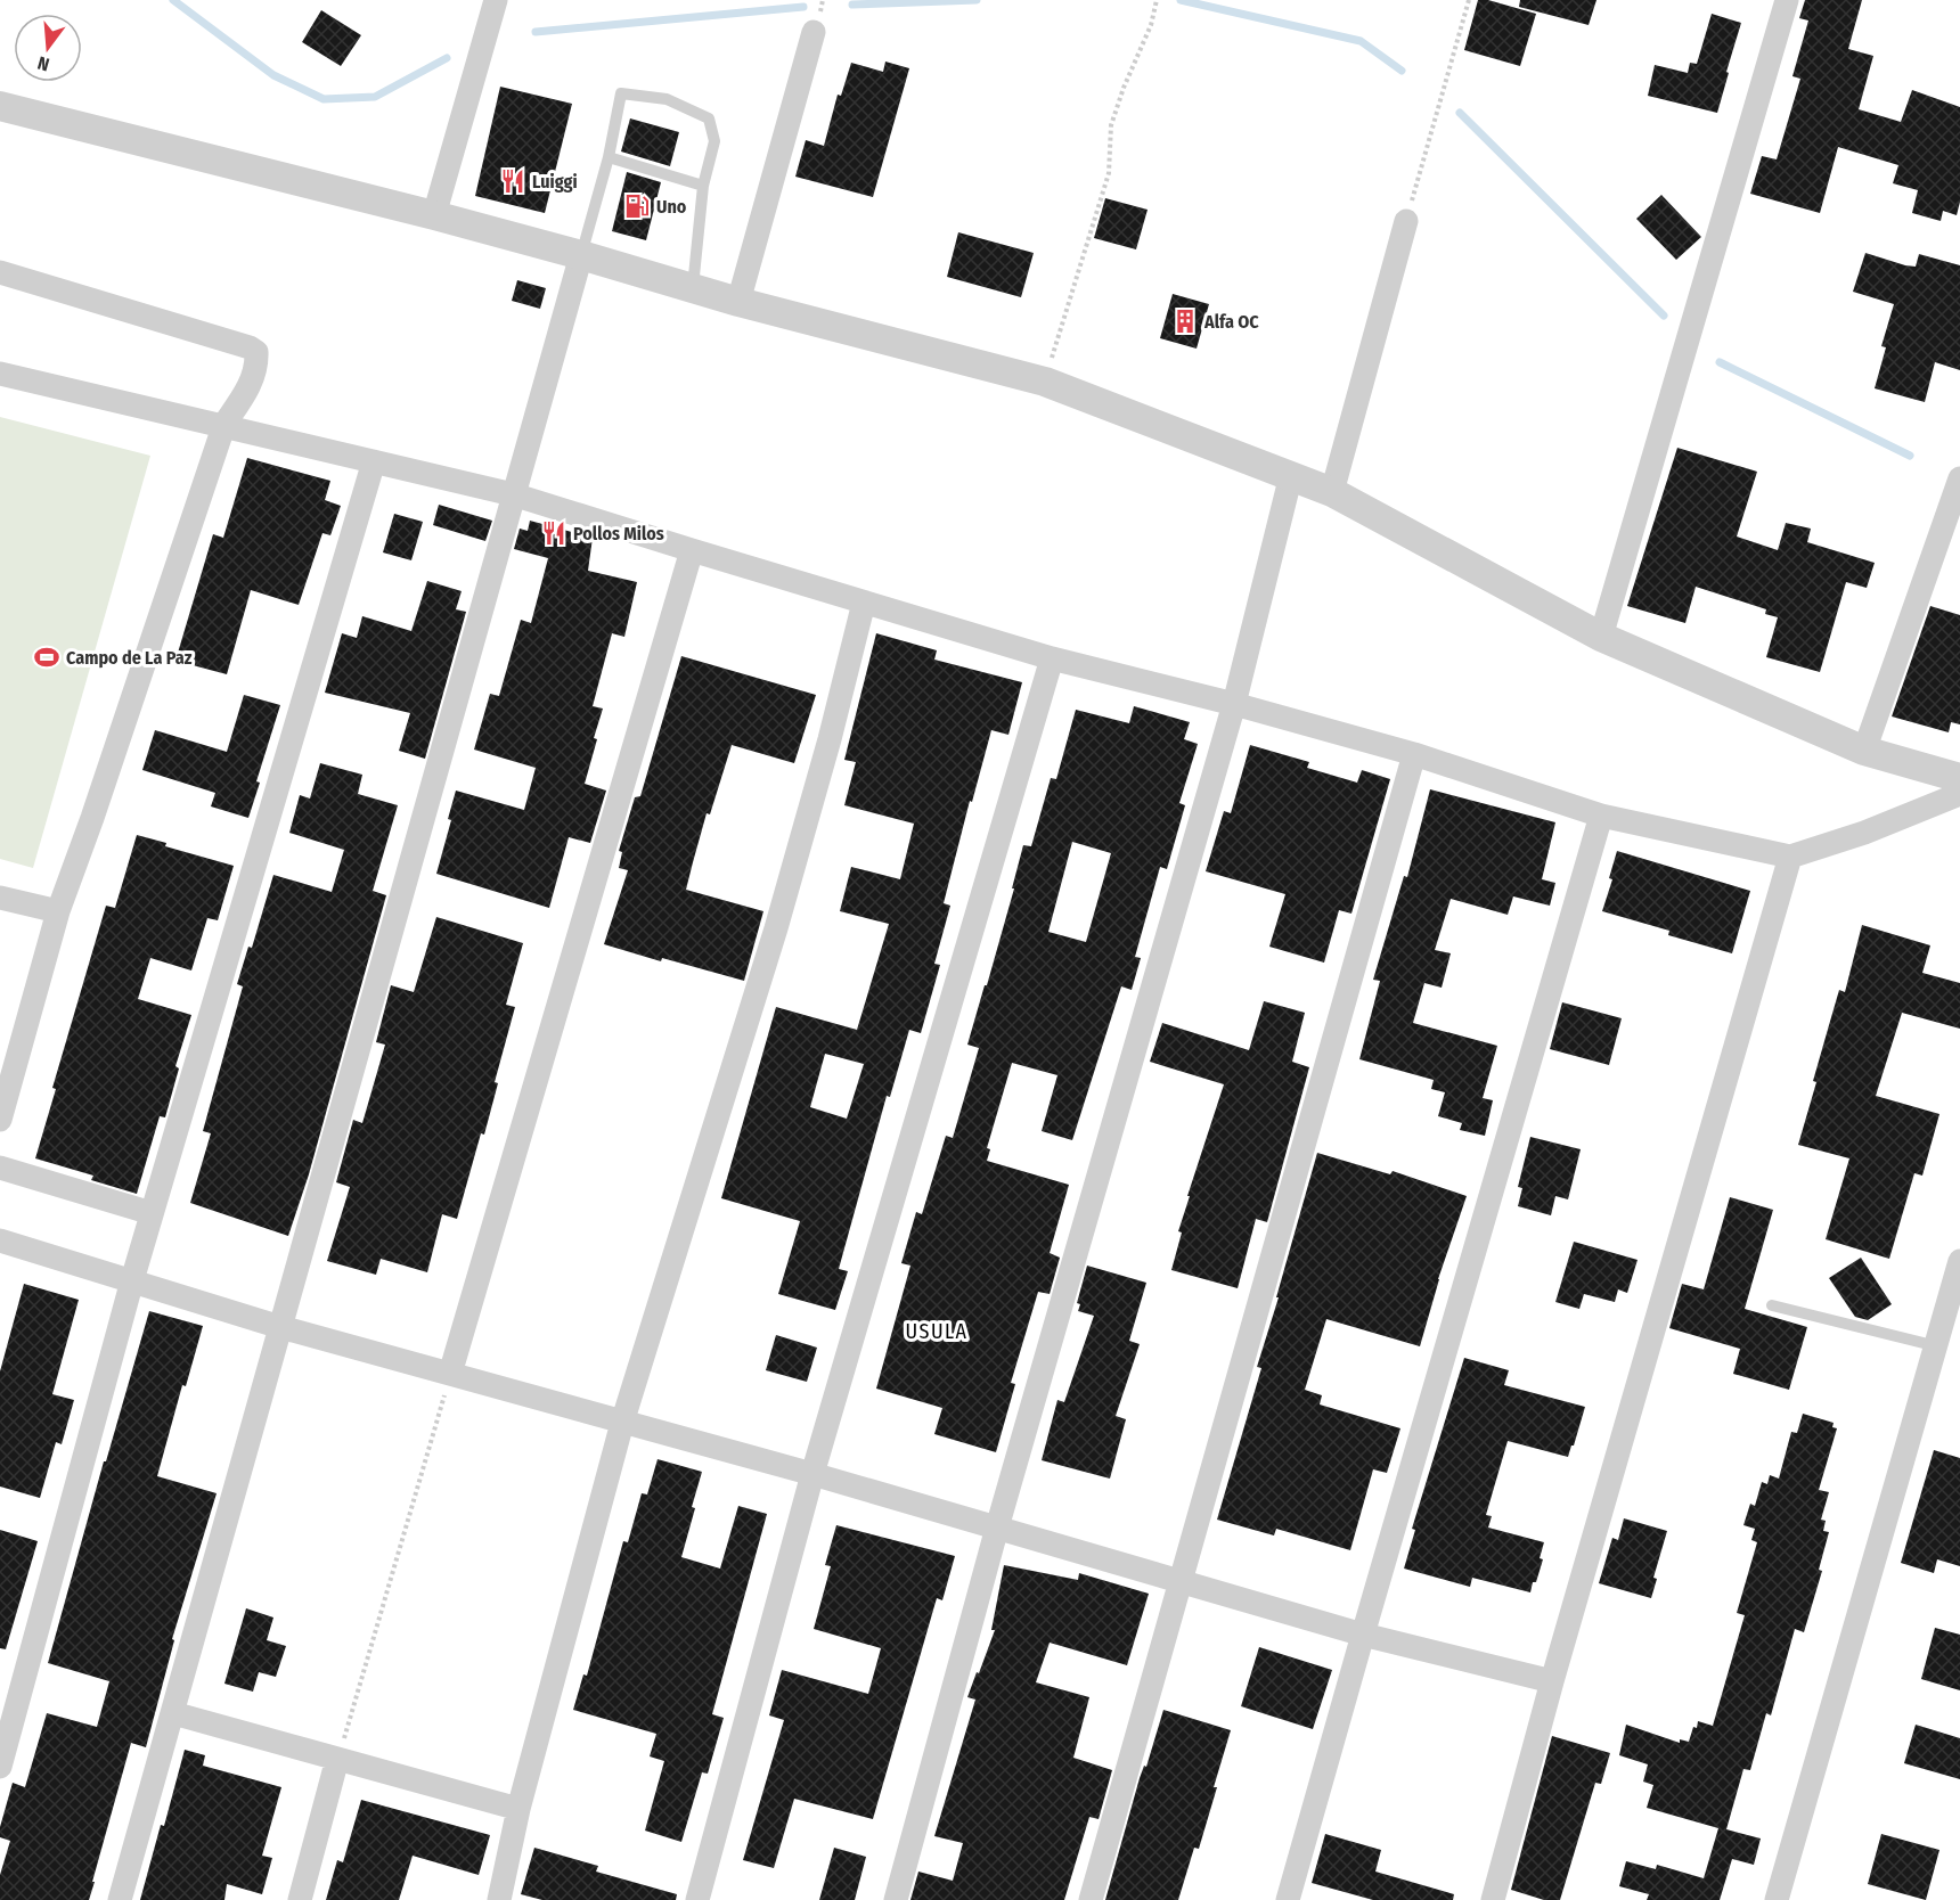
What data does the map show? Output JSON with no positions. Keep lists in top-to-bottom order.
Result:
{
  "districts": ["USULA"],
  "places": {
    "restaurant": ["Luiggi", "Pollos Milos"],
    "fuel station": ["Uno"],
    "building": ["Alfa OC"],
    "sports": ["Campo de La Paz"]
  },
  "north": "bottom"
}
